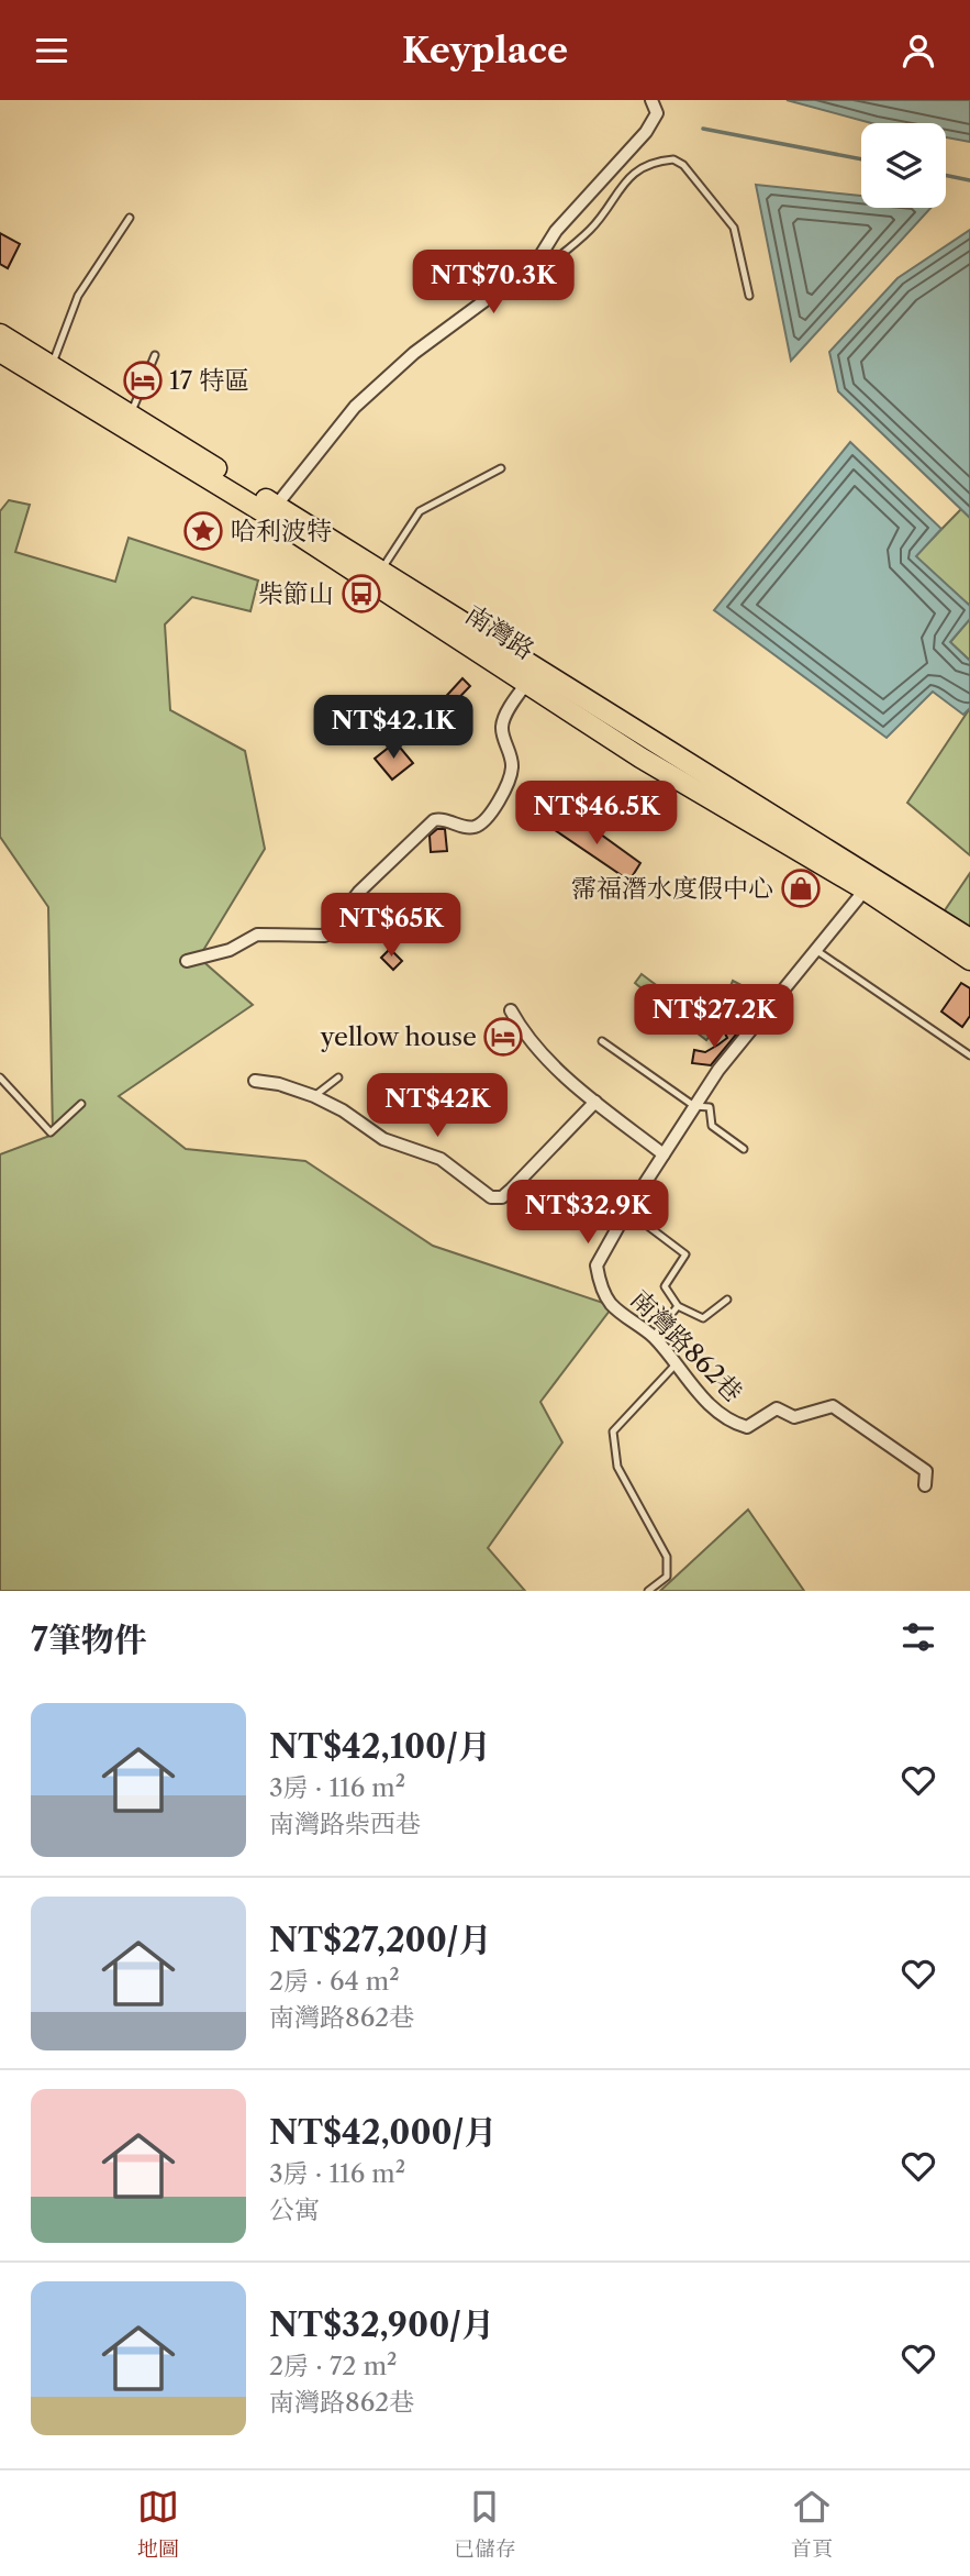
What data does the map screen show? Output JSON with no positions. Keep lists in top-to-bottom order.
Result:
{
  "streets": {
    "main road": ["南灣路"],
    "street": ["南灣路862巷"]
  },
  "crossings": [
    ["南灣路", "南灣路862巷"]
  ],
  "places": {
    "hotel": ["17 特區", "yellow house"],
    "place": ["哈利波特"],
    "bus stop": ["柴節山"],
    "shop": ["霈福潛水度假中心"]
  },
  "page": {
    "header": "Keyplace",
    "price": [
      "NT$70.3K",
      "NT$42.1K",
      "NT$46.5K",
      "NT$65K",
      "NT$27.2K",
      "NT$42K",
      "NT$32.9K"
    ],
    "heading": "7筆物件",
    "list": [
      {
        "name": "NT$42,100/月",
        "note": "3房 · 116 m² · 南灣路柴西巷"
      },
      {
        "name": "NT$27,200/月",
        "note": "2房 · 64 m² · 南灣路862巷"
      },
      {
        "name": "NT$42,000/月",
        "note": "3房 · 116 m² · 公寓"
      },
      {
        "name": "NT$32,900/月",
        "note": "2房 · 72 m² · 南灣路862巷"
      }
    ],
    "tabs": ["地圖", "已儲存", "首頁"]
  }
}
